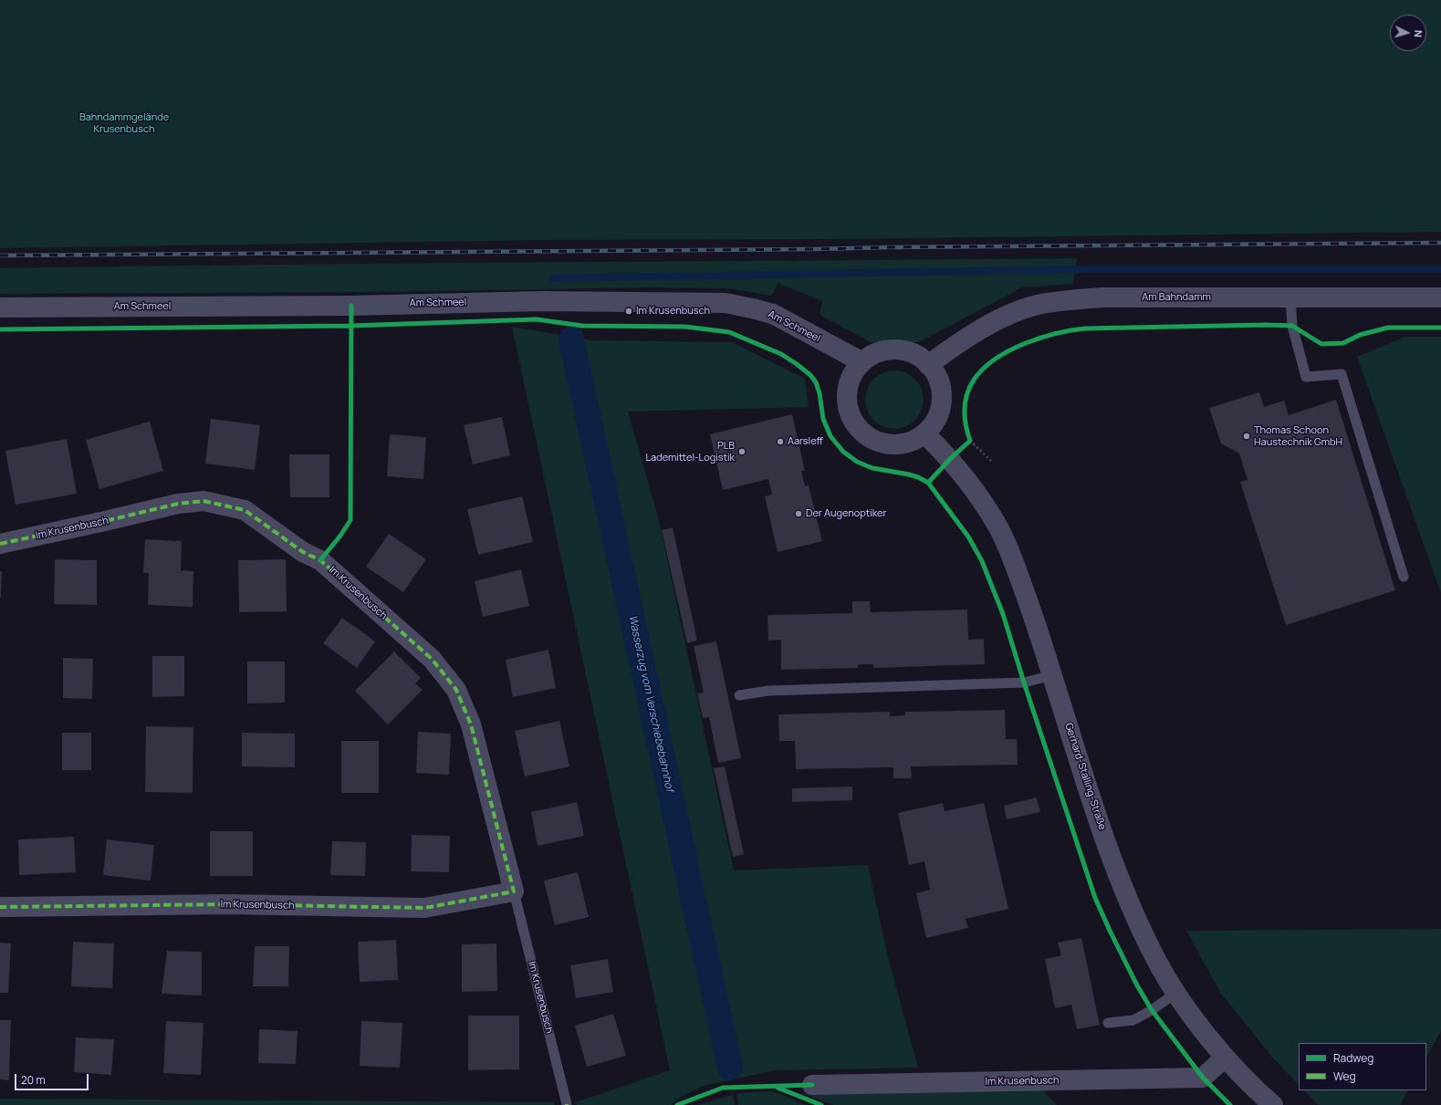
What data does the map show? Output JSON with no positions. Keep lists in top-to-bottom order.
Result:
{
  "streets": {
    "street": [
      "Am Bahndamm",
      "Am Schmeel",
      "Im Krusenbusch",
      "Gerhard-Stalling-Straße"
    ]
  },
  "crossings": [
    ["Am Bahndamm", "Am Schmeel"],
    ["Am Bahndamm", "Gerhard-Stalling-Straße"],
    ["Am Schmeel", "Gerhard-Stalling-Straße"],
    ["Im Krusenbusch", "Gerhard-Stalling-Straße"]
  ],
  "water": ["Wasserzug vom Verschiebebahnhof"],
  "parks": ["Bahndammgelände Krusenbusch"],
  "places": [
    "Im Krusenbusch",
    "Thomas Schoon Haustechnik GmbH",
    "Aarsleff",
    "PLB Lademittel-Logistik",
    "Der Augenoptiker"
  ],
  "legend": ["Radweg", "Weg"],
  "scale_bar": "20 m",
  "north": "right"
}
